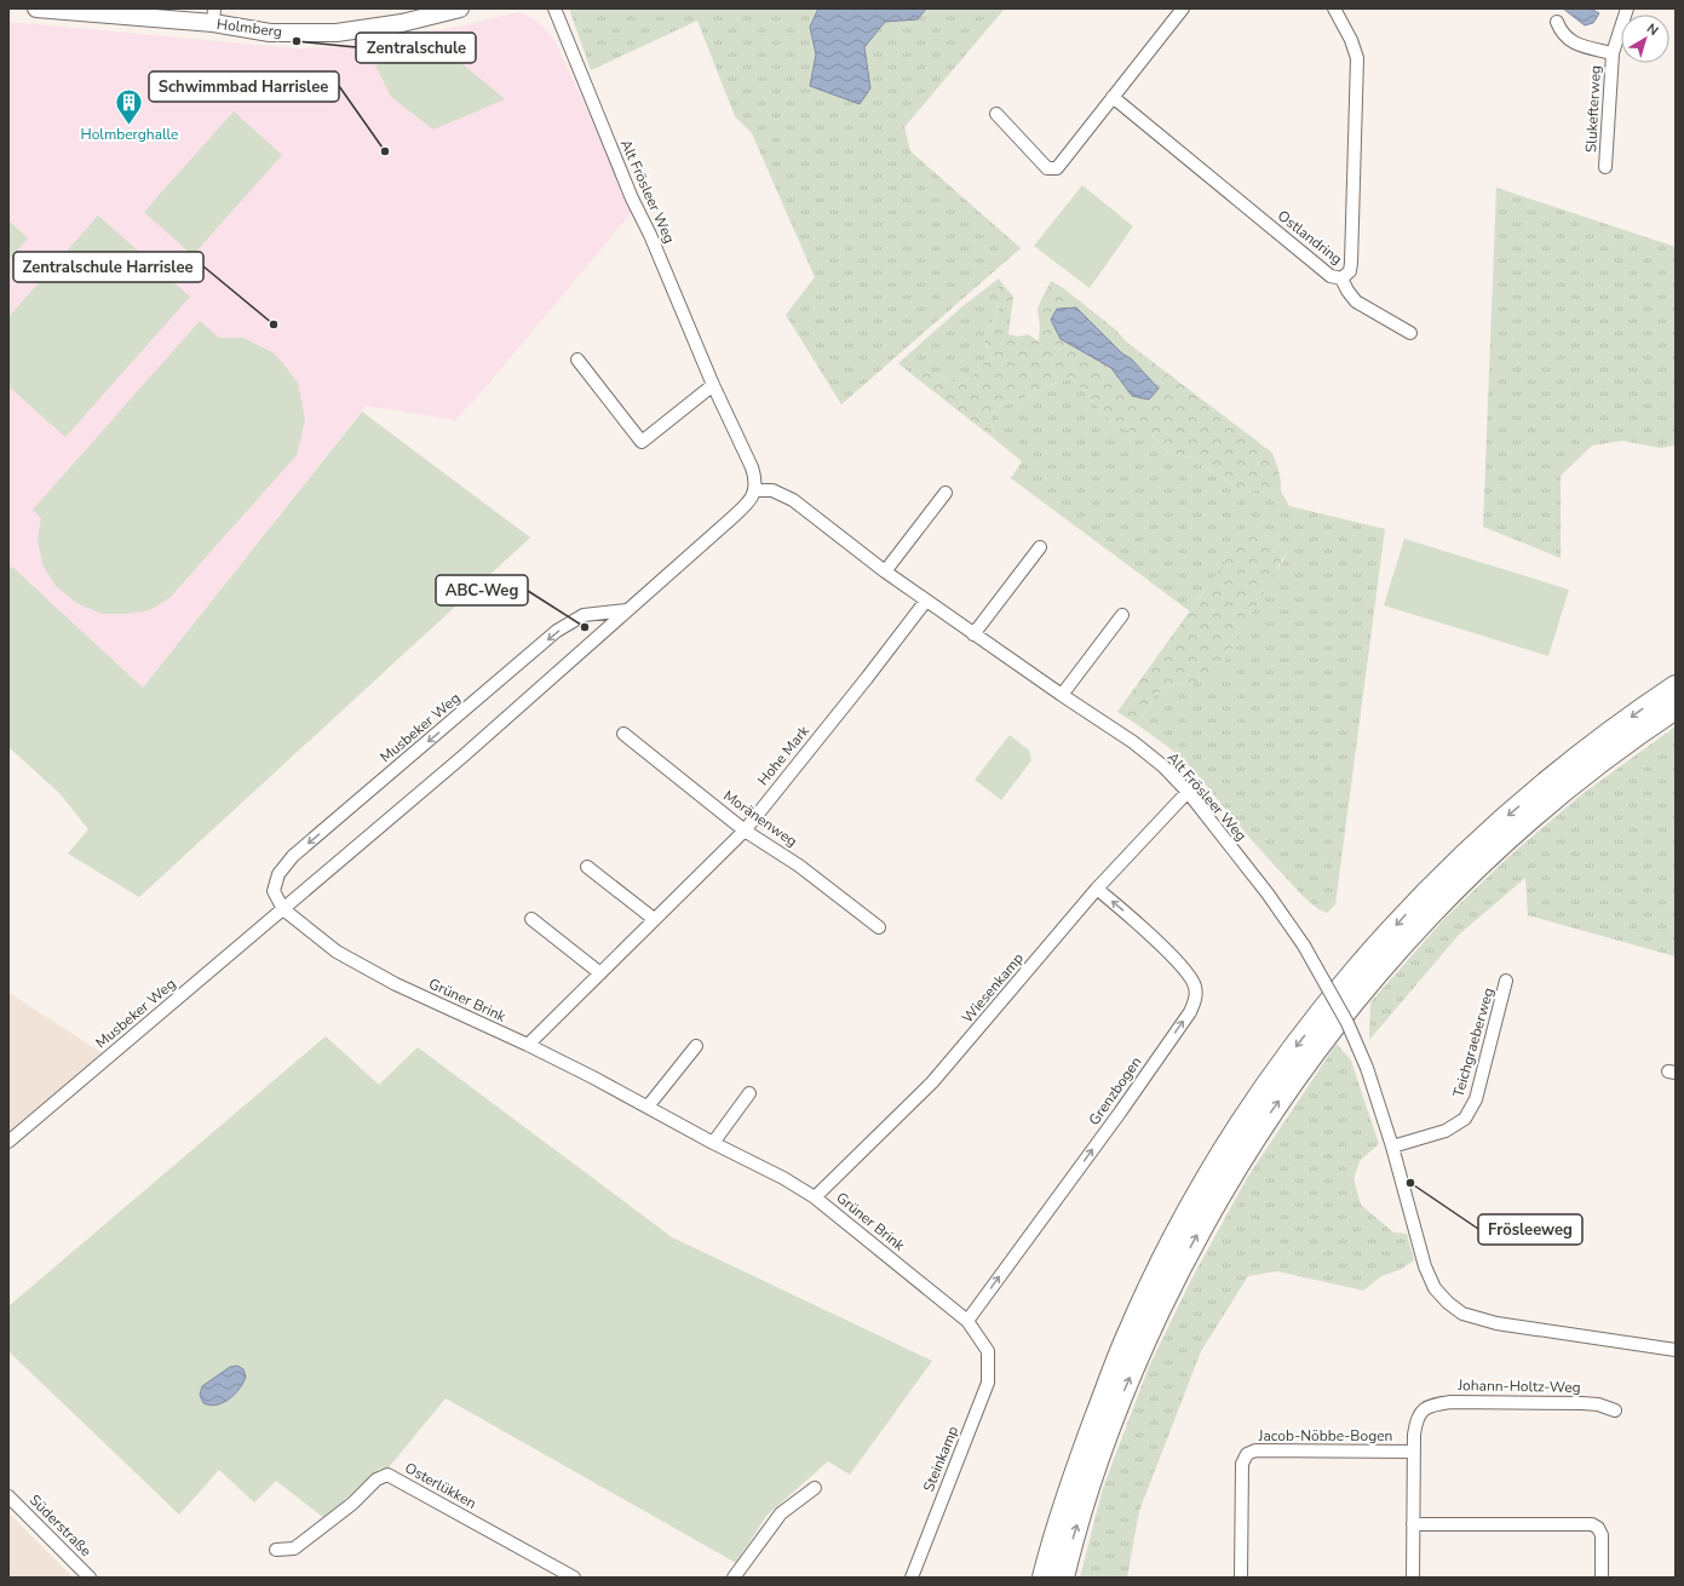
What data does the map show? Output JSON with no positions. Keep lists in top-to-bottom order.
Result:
{
  "streets": {
    "street": [
      "Holmberg",
      "Slukefterweg",
      "Alt Frösleer Weg",
      "Ostlandring",
      "Musbeker Weg",
      "Hohe Mark",
      "Moränenweg",
      "Wiesenkamp",
      "Grüner Brink",
      "Teichgraeberweg",
      "Grenzbogen",
      "Johann-Holtz-Weg",
      "Jacob-Nöbbe-Bogen",
      "Steinkamp",
      "Osterlükken",
      "Süderstraße"
    ]
  },
  "crossings": [
    ["Alt Frösleer Weg", "Musbeker Weg"],
    ["Alt Frösleer Weg", "Hohe Mark"],
    ["Alt Frösleer Weg", "Wiesenkamp"],
    ["Alt Frösleer Weg", "Teichgraeberweg"],
    ["Musbeker Weg", "Grüner Brink"],
    ["Hohe Mark", "Moränenweg"],
    ["Hohe Mark", "Grüner Brink"],
    ["Wiesenkamp", "Grüner Brink"],
    ["Wiesenkamp", "Grenzbogen"],
    ["Grüner Brink", "Grenzbogen"],
    ["Grüner Brink", "Steinkamp"],
    ["Johann-Holtz-Weg", "Jacob-Nöbbe-Bogen"]
  ],
  "one_way": ["Grenzbogen"],
  "places": {
    "other": [
      "Zentralschule",
      "Schwimmbad Harrislee",
      "Zentralschule Harrislee",
      "ABC-Weg",
      "Frösleeweg"
    ],
    "building": ["Holmberghalle"]
  },
  "north": "top right"
}
